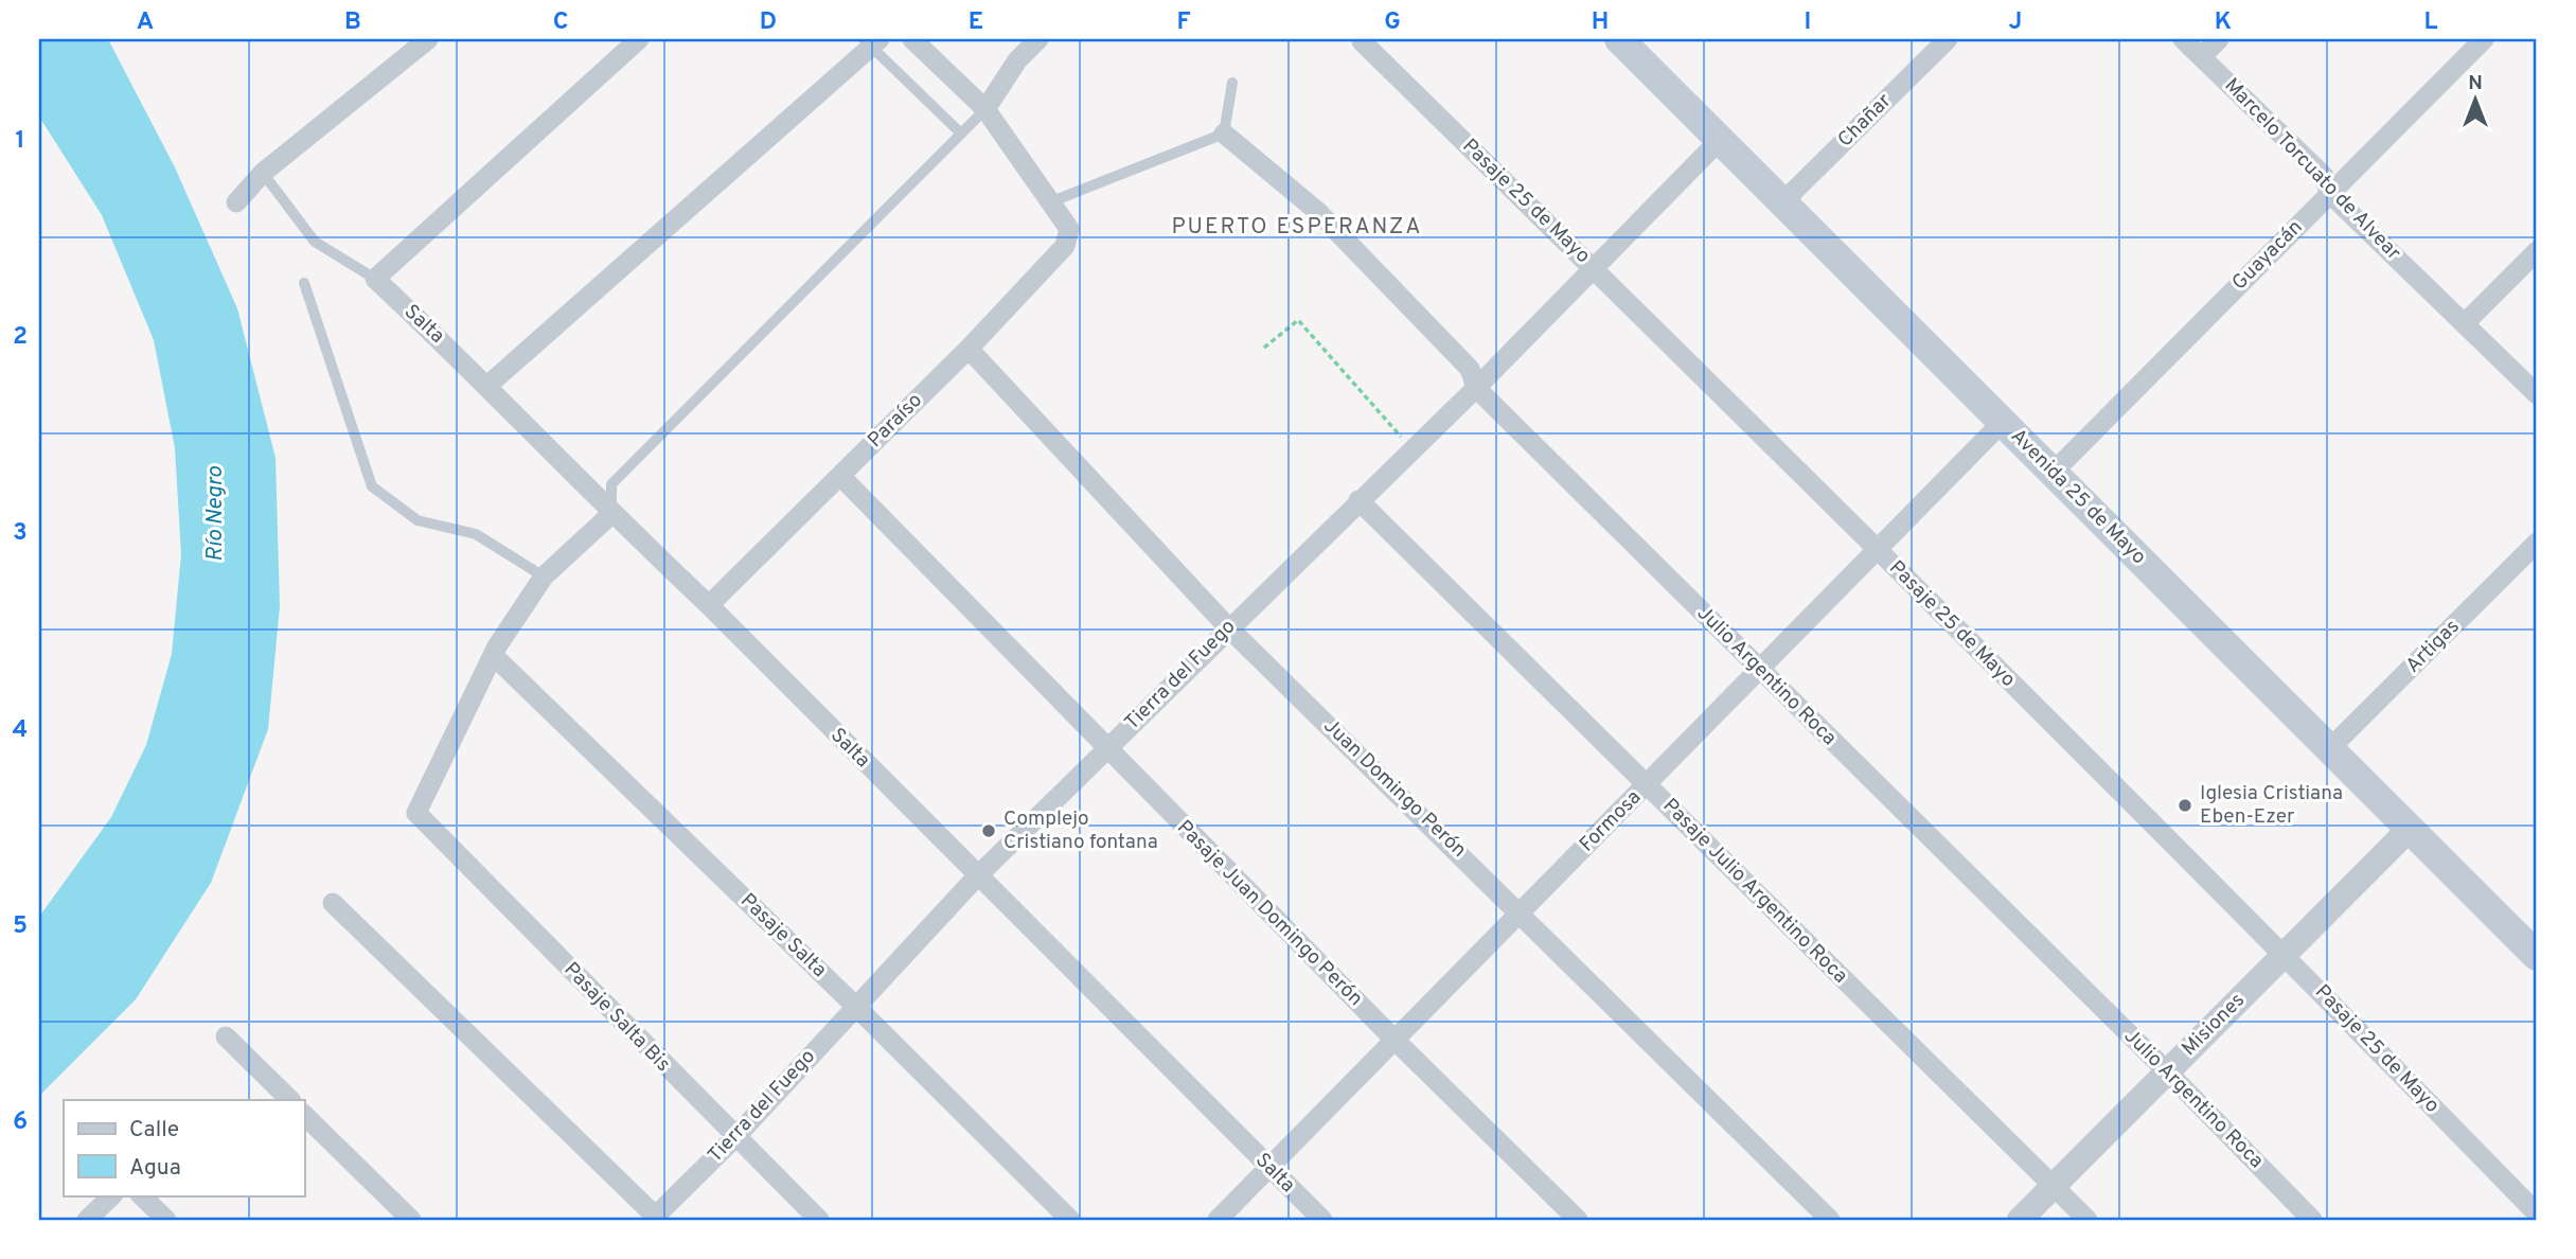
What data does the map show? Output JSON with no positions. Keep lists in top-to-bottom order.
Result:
{
  "streets": {
    "main road": ["Avenida 25 de Mayo"],
    "street": [
      "Chañar",
      "Marcelo Torcuato de Alvear",
      "Pasaje 25 de Mayo",
      "Guayacán",
      "Salta",
      "Paraíso",
      "Artigas",
      "Tierra del Fuego",
      "Julio Argentino Roca",
      "Juan Domingo Perón",
      "Formosa",
      "Pasaje Julio Argentino Roca",
      "Pasaje Juan Domingo Perón",
      "Pasaje Salta",
      "Pasaje Salta Bis",
      "Misiones"
    ]
  },
  "crossings": [
    ["Chañar", "Avenida 25 de Mayo"],
    ["Marcelo Torcuato de Alvear", "Guayacán"],
    ["Pasaje 25 de Mayo", "Tierra del Fuego"],
    ["Pasaje 25 de Mayo", "Formosa"],
    ["Pasaje 25 de Mayo", "Misiones"],
    ["Guayacán", "Avenida 25 de Mayo"],
    ["Salta", "Paraíso"],
    ["Salta", "Tierra del Fuego"],
    ["Salta", "Formosa"],
    ["Paraíso", "Juan Domingo Perón"],
    ["Paraíso", "Pasaje Juan Domingo Perón"],
    ["Avenida 25 de Mayo", "Artigas"],
    ["Avenida 25 de Mayo", "Tierra del Fuego"],
    ["Avenida 25 de Mayo", "Formosa"],
    ["Avenida 25 de Mayo", "Misiones"],
    ["Tierra del Fuego", "Julio Argentino Roca"],
    ["Tierra del Fuego", "Juan Domingo Perón"],
    ["Tierra del Fuego", "Pasaje Julio Argentino Roca"],
    ["Tierra del Fuego", "Pasaje Juan Domingo Perón"],
    ["Tierra del Fuego", "Pasaje Salta"],
    ["Tierra del Fuego", "Pasaje Salta Bis"],
    ["Julio Argentino Roca", "Formosa"],
    ["Julio Argentino Roca", "Misiones"],
    ["Juan Domingo Perón", "Formosa"],
    ["Formosa", "Pasaje Julio Argentino Roca"],
    ["Formosa", "Pasaje Juan Domingo Perón"],
    ["Pasaje Julio Argentino Roca", "Misiones"],
    ["Pasaje Salta", "Pasaje Salta Bis"]
  ],
  "districts": ["PUERTO ESPERANZA"],
  "water": ["Río Negro"],
  "places": ["Iglesia Cristiana Eben-Ezer", "Complejo Cristiano fontana"],
  "legend": ["Calle", "Agua"],
  "north": "top",
  "grid": {
    "columns": [
      "A",
      "B",
      "C",
      "D",
      "E",
      "F",
      "G",
      "H",
      "I",
      "J",
      "K",
      "L"
    ],
    "rows": [
      "1",
      "2",
      "3",
      "4",
      "5",
      "6"
    ]
  }
}
